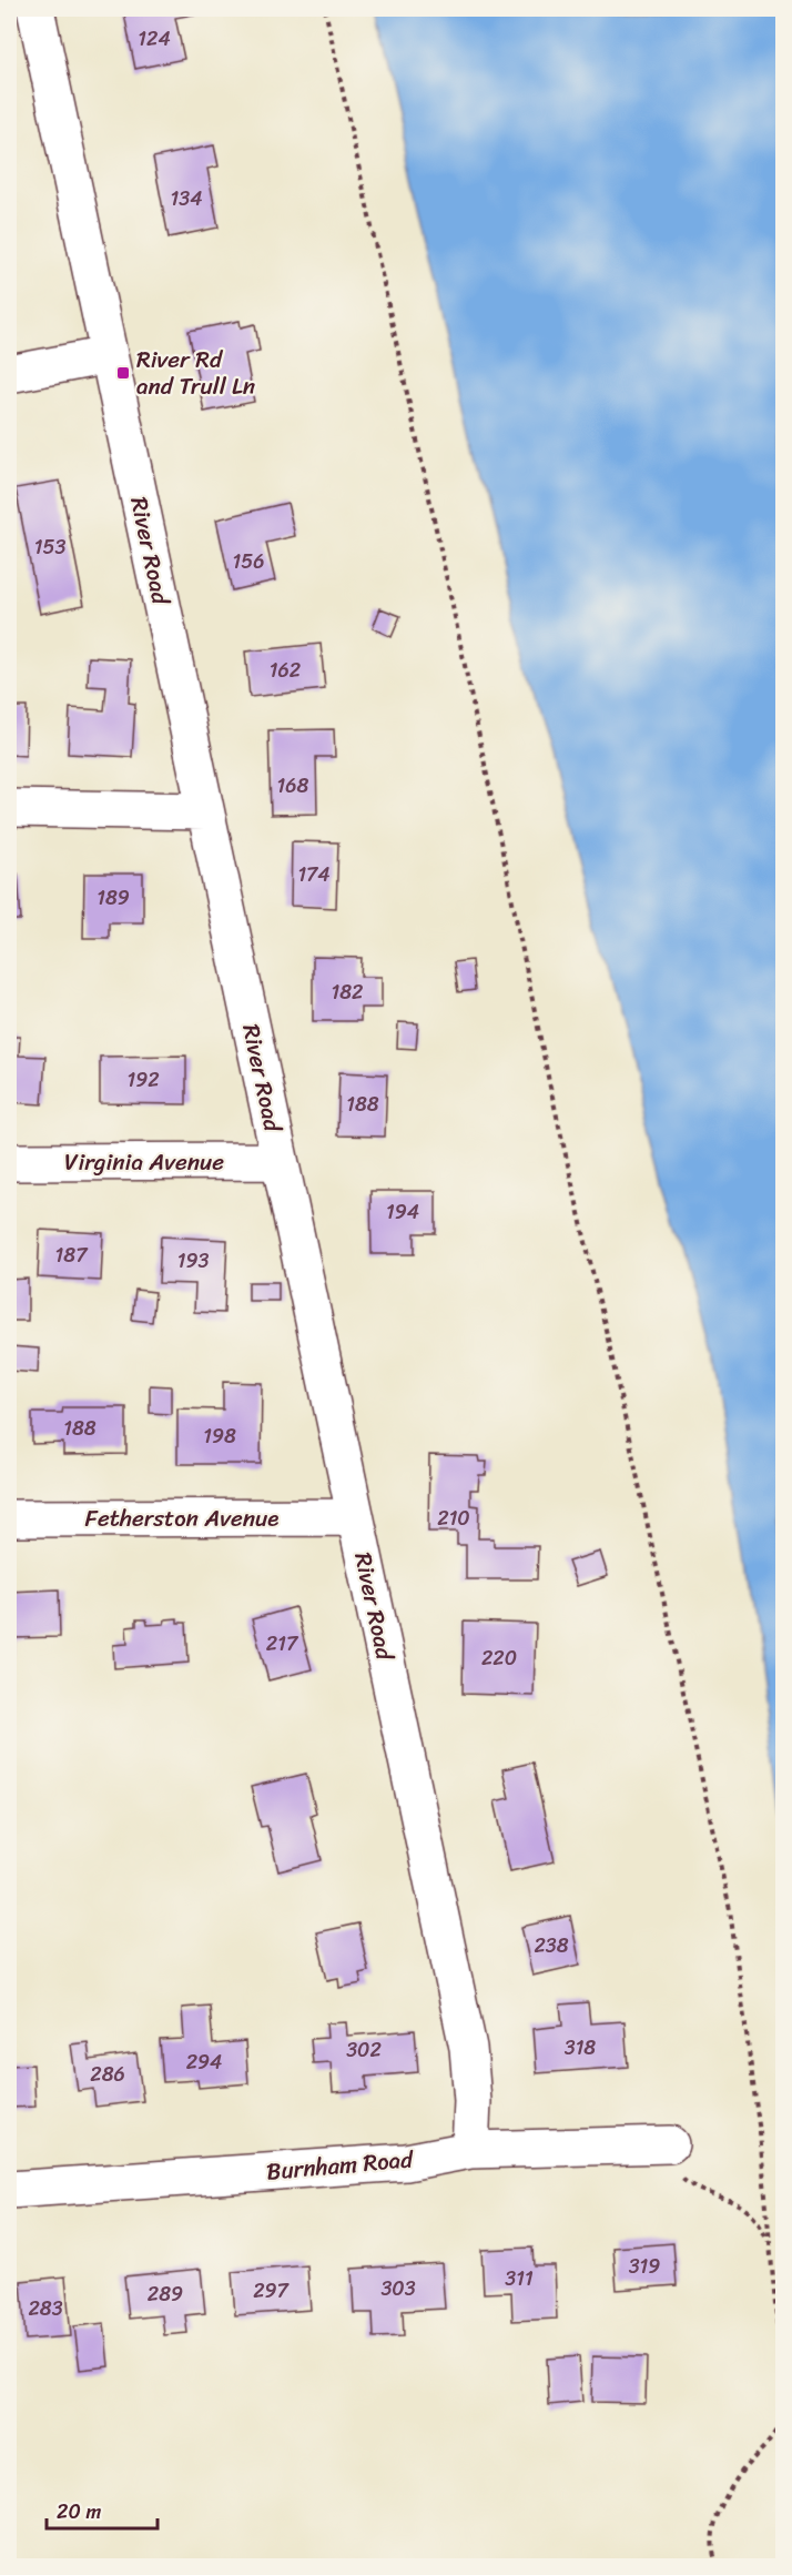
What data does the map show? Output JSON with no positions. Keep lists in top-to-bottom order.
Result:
{
  "streets": {
    "street": [
      "River Road",
      "Virginia Avenue",
      "Fetherston Avenue",
      "Burnham Road"
    ]
  },
  "crossings": [
    ["River Road", "Virginia Avenue"],
    ["River Road", "Fetherston Avenue"],
    ["River Road", "Burnham Road"]
  ],
  "places": {
    "transit": ["River Rd and Trull Ln"]
  },
  "house_numbers": [
    "124",
    "134",
    "153",
    "156",
    "162",
    "168",
    "174",
    "189",
    "182",
    "192",
    "188",
    "194",
    "187",
    "193",
    "188",
    "198",
    "210",
    "217",
    "220",
    "238",
    "318",
    "302",
    "294",
    "286",
    "319",
    "311",
    "303",
    "297",
    "289",
    "283"
  ],
  "scale_bar": "20 m"
}
